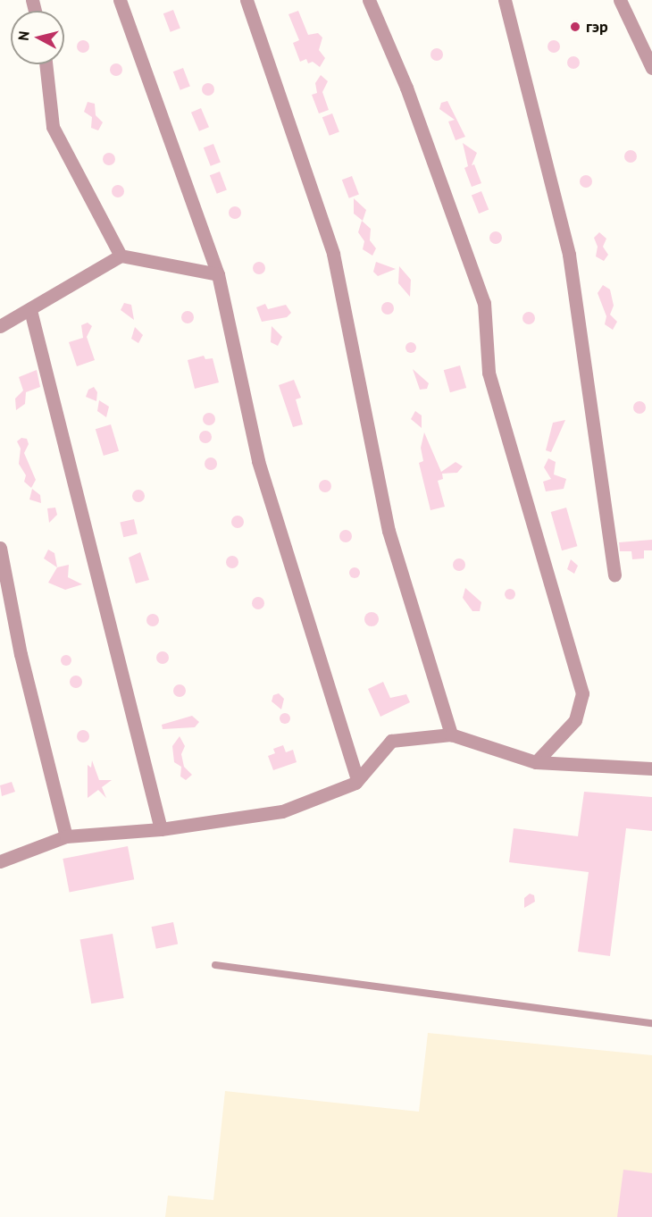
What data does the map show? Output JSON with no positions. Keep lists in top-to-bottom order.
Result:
{
  "places": ["гэр"],
  "north": "left"
}
